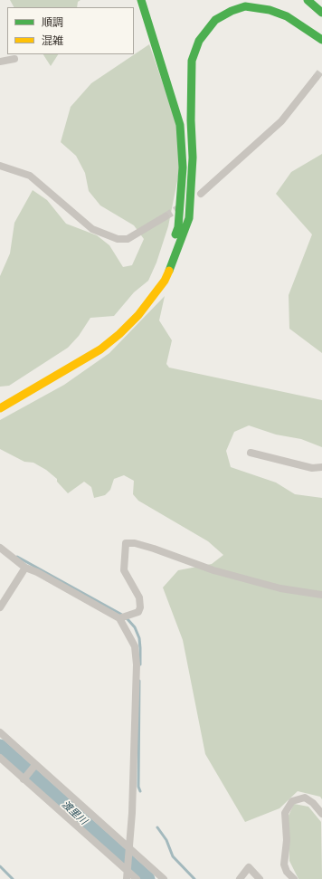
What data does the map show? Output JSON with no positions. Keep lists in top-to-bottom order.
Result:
{
  "water": ["渡里川"],
  "legend": ["順調", "混雑"]
}
